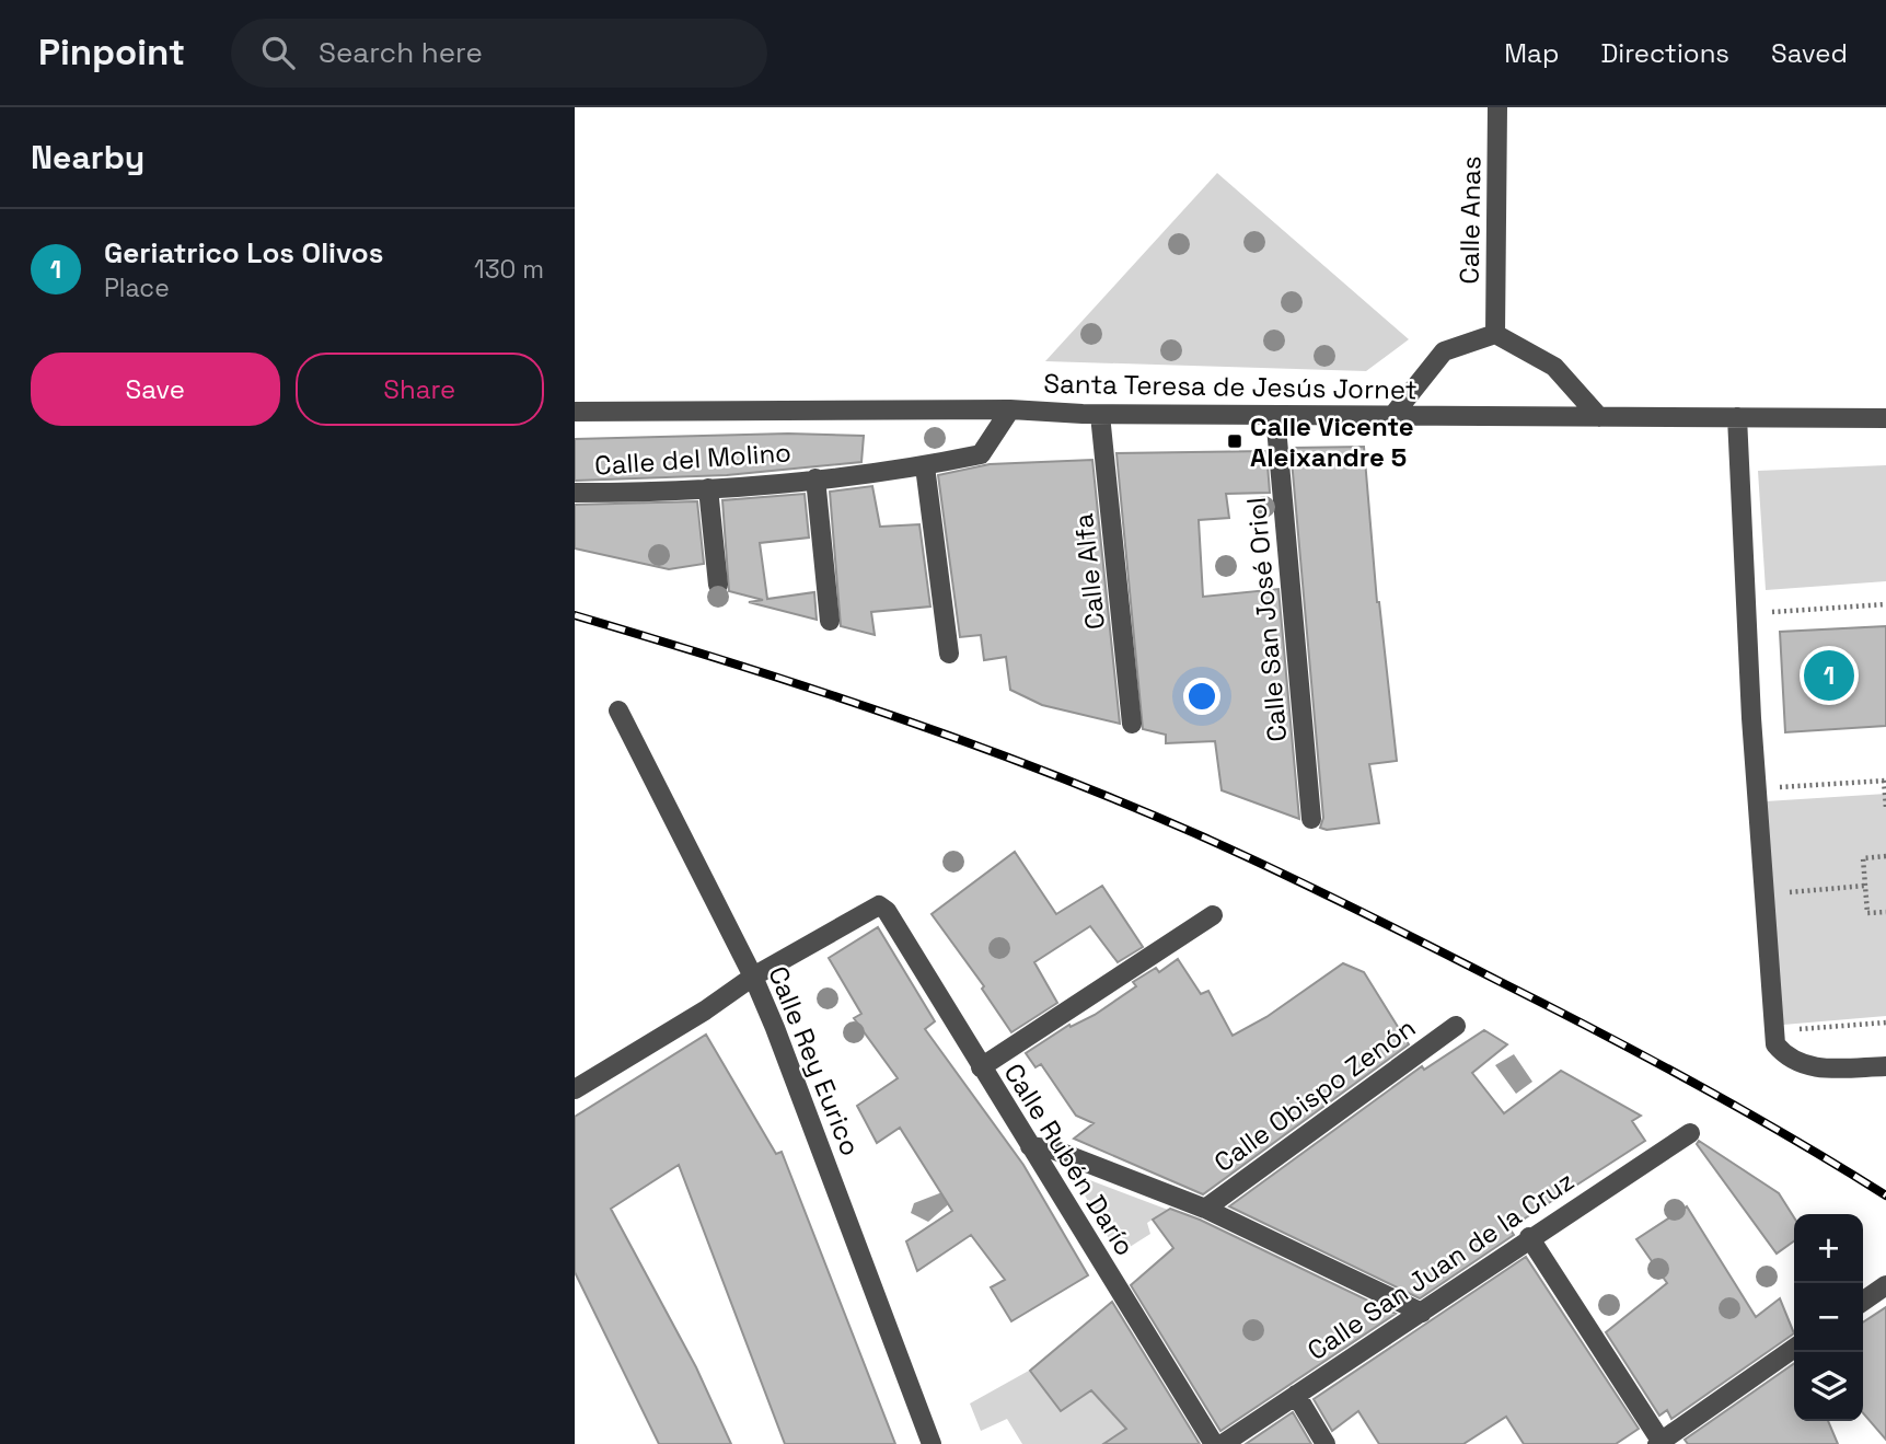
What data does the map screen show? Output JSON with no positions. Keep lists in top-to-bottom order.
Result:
{
  "streets": {
    "street": [
      "Calle Anas",
      "Santa Teresa de Jesús Jornet",
      "Calle del Molino",
      "Calle Alfa",
      "Calle San José Oriol",
      "Calle Rey Eurico",
      "Calle Obispo Zenón",
      "Calle Rubén Darío",
      "Calle San Juan de la Cruz"
    ]
  },
  "crossings": [
    ["Santa Teresa de Jesús Jornet", "Calle del Molino"],
    ["Santa Teresa de Jesús Jornet", "Calle Alfa"],
    ["Santa Teresa de Jesús Jornet", "Calle San José Oriol"],
    ["Calle Rey Eurico", "Calle Rubén Darío"]
  ],
  "places": {
    "transit": ["Calle Vicente Aleixandre 5"]
  },
  "page": {
    "header": "Pinpoint",
    "search": "Search here",
    "nav": ["Map", "Directions", "Saved"],
    "heading": "Nearby",
    "list": [
      {
        "mark": "1",
        "name": "Geriatrico Los Olivos",
        "note": "Place",
        "value": "130 m"
      }
    ],
    "buttons": ["Save", "Share"],
    "pins": "1",
    "map_buttons": ["+", "−"]
  }
}
